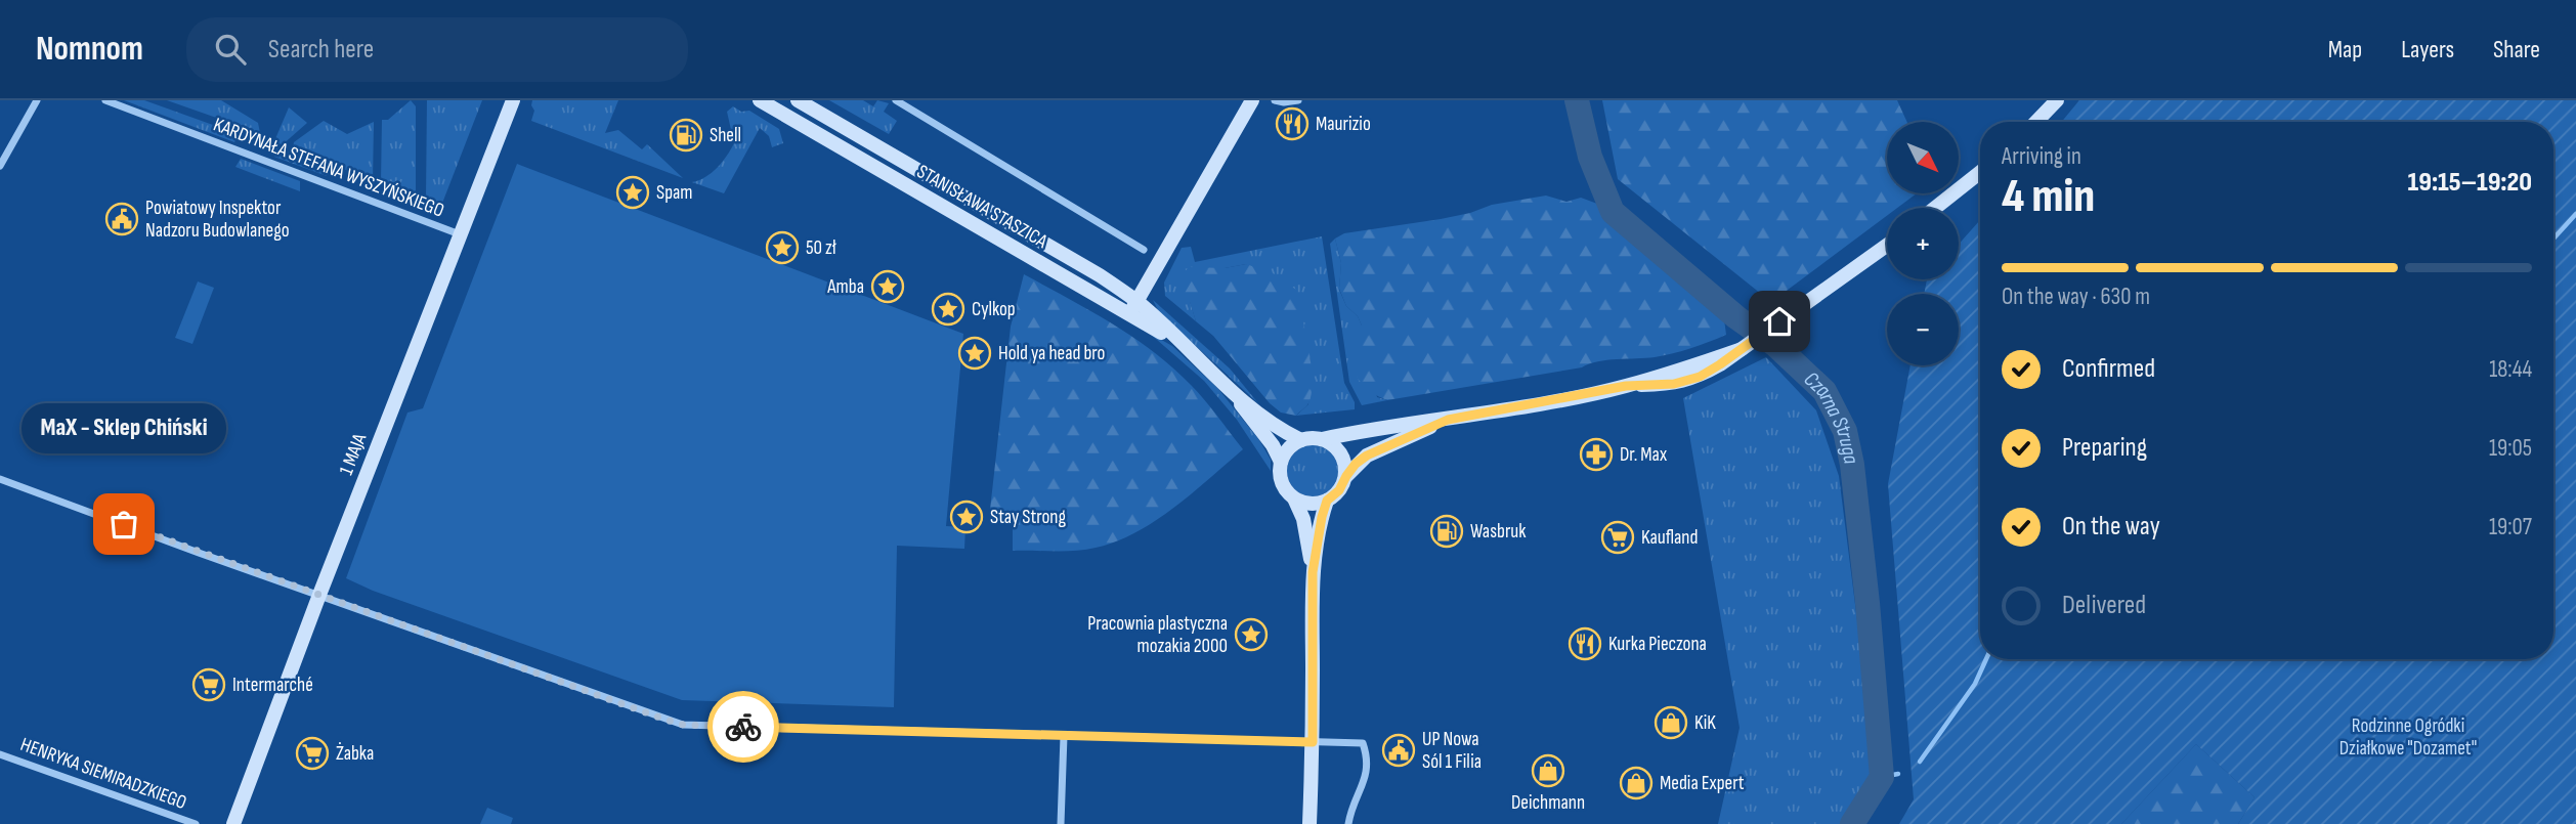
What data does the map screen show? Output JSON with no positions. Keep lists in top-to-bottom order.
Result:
{
  "streets": {
    "street": [
      "KARDYNAŁA STEFANA WYSZYŃSKIEGO",
      "STANISŁAWA STASZICA",
      "1 MAJA",
      "HENRYKA SIEMIRADZKIEGO"
    ]
  },
  "crossings": [
    ["KARDYNAŁA STEFANA WYSZYŃSKIEGO", "1 MAJA"]
  ],
  "water": ["Czarna Struga"],
  "parks": ["Rodzinne Ogródki Działkowe \"Dozamet\""],
  "places": {
    "restaurant": ["Maurizio", "Kurka Pieczona"],
    "fuel station": ["Shell", "Wasbruk"],
    "place": [
      "Spam",
      "50 zł",
      "Amba",
      "Cylkop",
      "Hold ya head bro",
      "Stay Strong",
      "Pracownia plastyczna mozakia 2000"
    ],
    "public building": ["Powiatowy Inspektor Nadzoru Budowlanego", "UP Nowa Sól 1 Filia"],
    "pharmacy": ["Dr. Max"],
    "other": ["MaX - Sklep Chiński"],
    "supermarket": ["Kaufland", "Intermarché", "Żabka"],
    "shop": ["KiK", "Deichmann", "Media Expert"]
  },
  "north": "bottom right",
  "page": {
    "header": "Nomnom",
    "search": "Search here",
    "nav": ["Map", "Layers", "Share"],
    "map_buttons": ["+", "−"],
    "heading": ["4 min", "Arriving in", "19:15–19:20"],
    "bar": "On the way · 630 m",
    "list": [
      ["Confirmed", "18:44"],
      ["Preparing", "19:05"],
      ["On the way", "19:07"],
      "Delivered"
    ],
    "bubble": "MaX - Sklep Chiński"
  }
}
